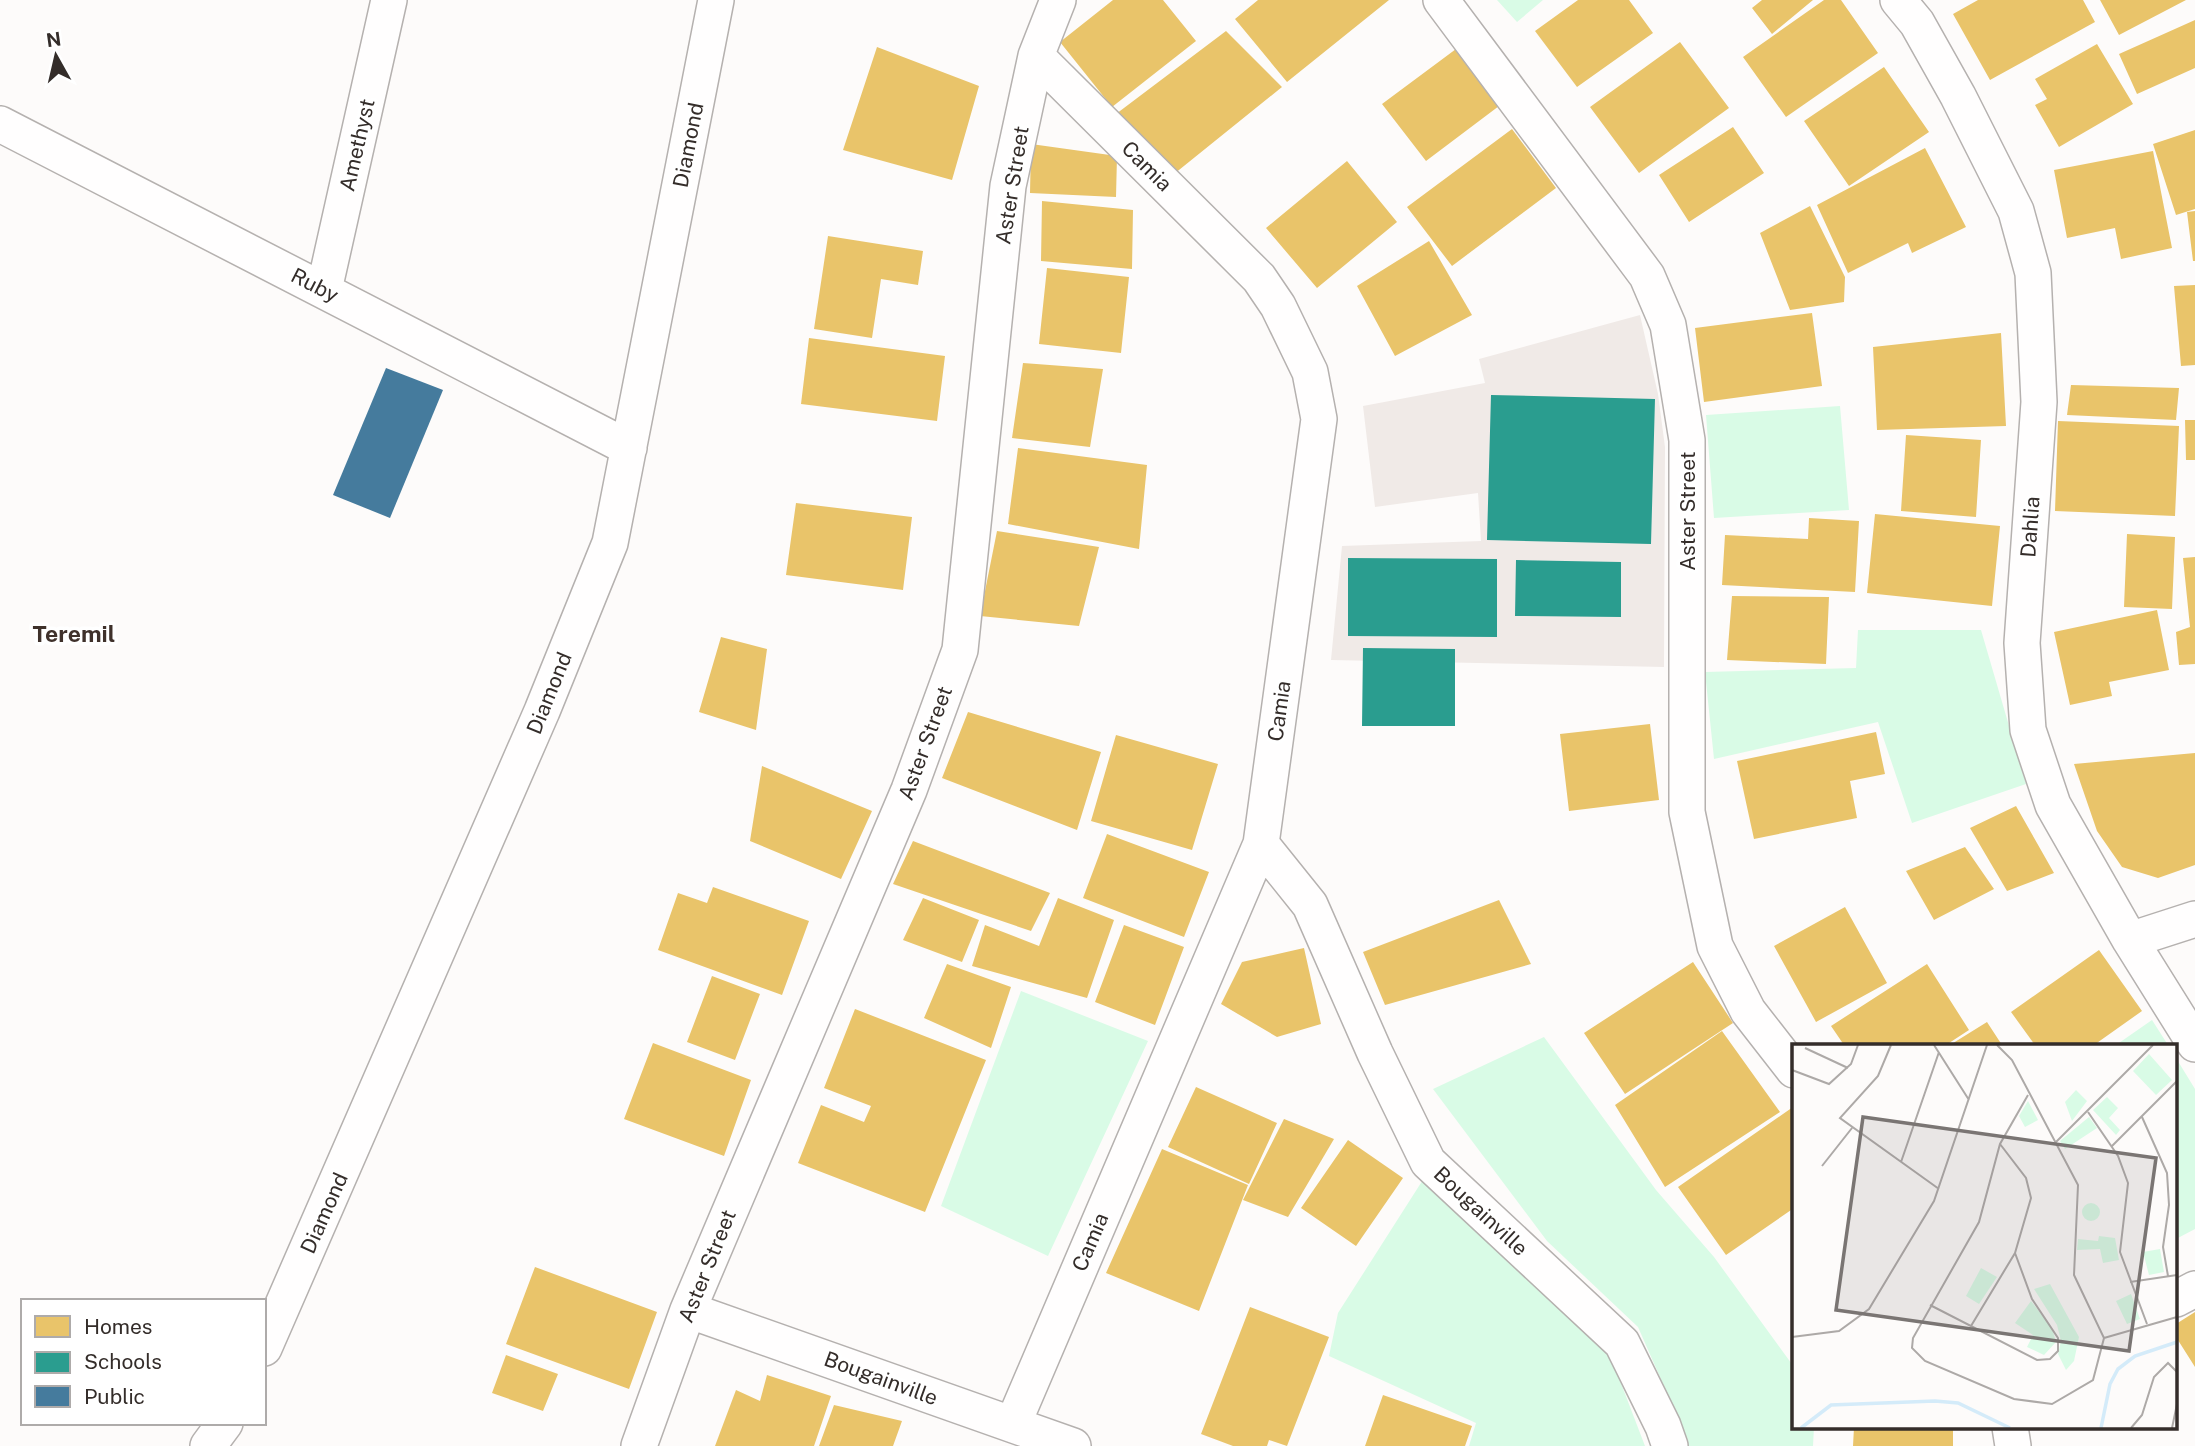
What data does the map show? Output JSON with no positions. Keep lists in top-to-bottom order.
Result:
{
  "streets": {
    "street": [
      "Amethyst",
      "Diamond",
      "Camia",
      "Aster Street",
      "Ruby",
      "Dahlia",
      "Bougainville"
    ]
  },
  "crossings": [
    ["Amethyst", "Ruby"],
    ["Diamond", "Ruby"],
    ["Camia", "Aster Street"],
    ["Camia", "Bougainville"],
    ["Aster Street", "Bougainville"]
  ],
  "districts": ["Teremil"],
  "legend": ["Homes", "Schools", "Public"],
  "north": "top"
}
